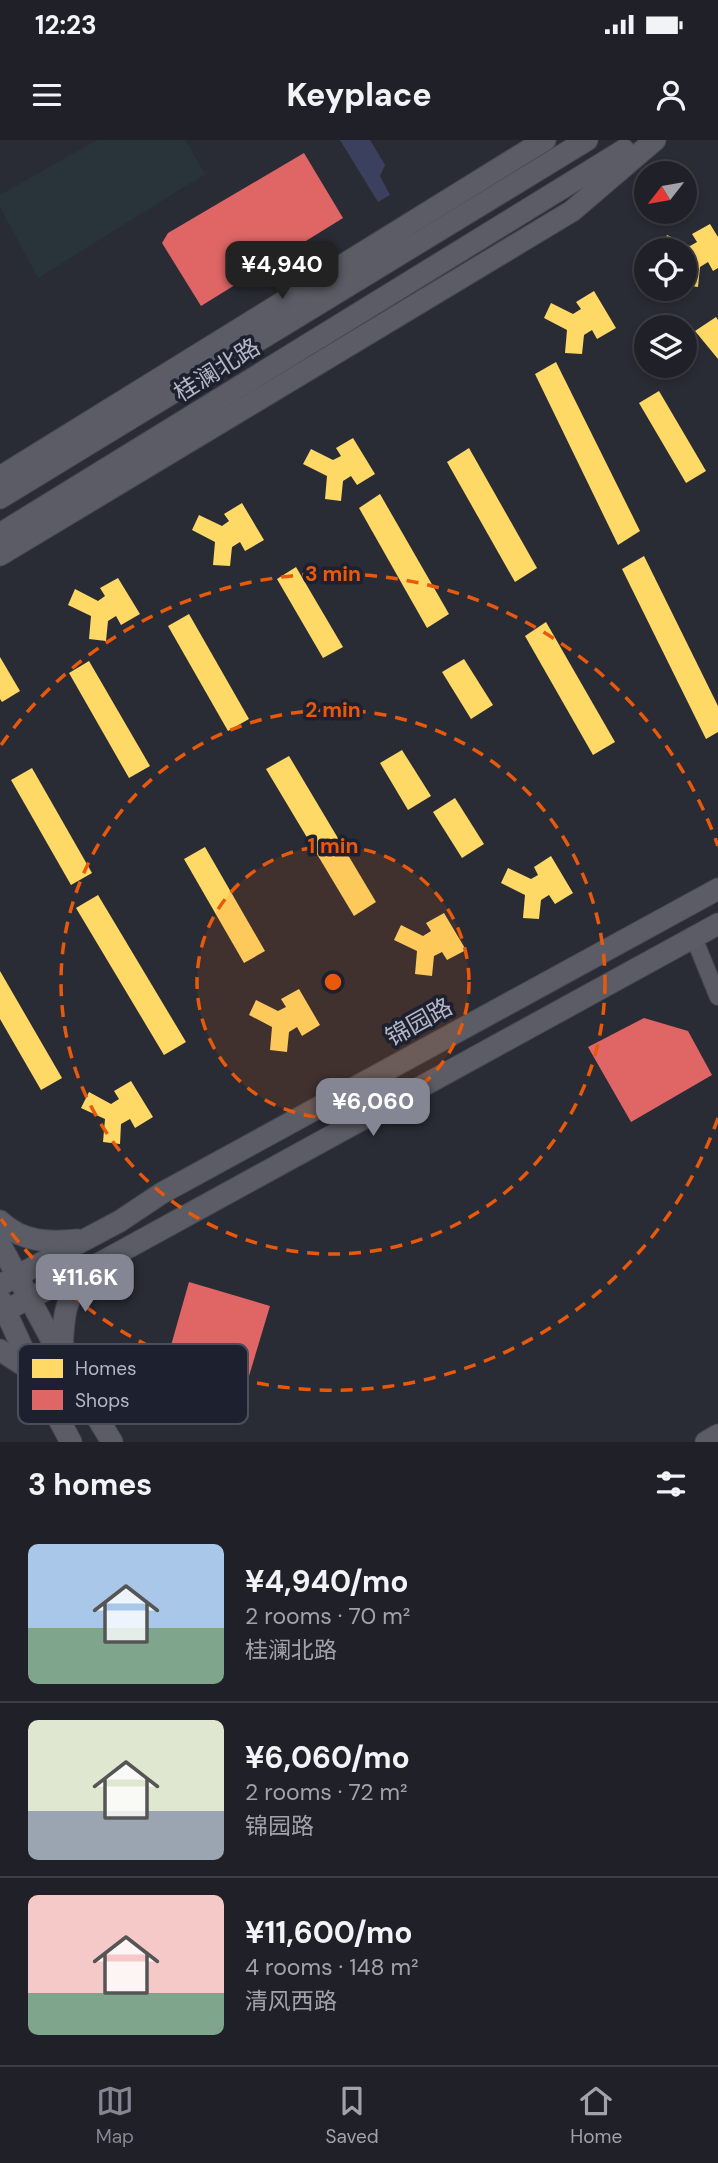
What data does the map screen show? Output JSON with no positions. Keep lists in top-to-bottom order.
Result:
{
  "streets": {
    "main road": ["桂澜北路", "锦园路"]
  },
  "legend": ["Homes", "Shops"],
  "north": "bottom left",
  "page": {
    "status": "12:23",
    "header": "Keyplace",
    "price": ["¥4,940", "¥6,060", "¥11.6K"],
    "heading": "3 homes",
    "list": [
      {
        "name": "¥4,940/mo",
        "note": "2 rooms · 70 m² · 桂澜北路"
      },
      {
        "name": "¥6,060/mo",
        "note": "2 rooms · 72 m² · 锦园路"
      },
      {
        "name": "¥11,600/mo",
        "note": "4 rooms · 148 m² · 清风西路"
      }
    ],
    "tabs": ["Map", "Saved", "Home"]
  },
  "rings": ["3 min", "2 min", "1 min"]
}
